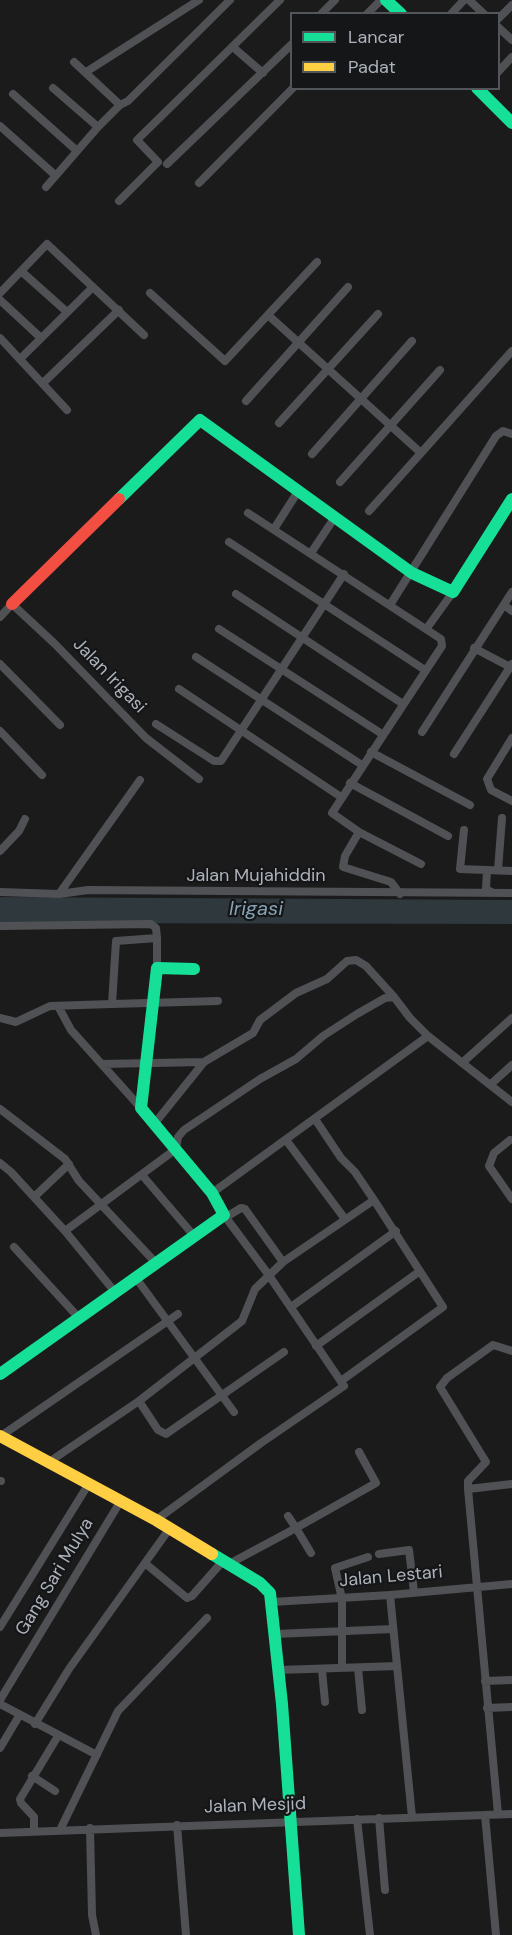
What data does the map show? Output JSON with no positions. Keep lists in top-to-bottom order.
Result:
{
  "streets": {
    "street": [
      "Jalan Irigasi",
      "Jalan Mujahiddin",
      "Gang Sari Mulya",
      "Jalan Lestari",
      "Jalan Mesjid"
    ]
  },
  "water": ["Irigasi"],
  "legend": ["Lancar", "Padat"]
}
